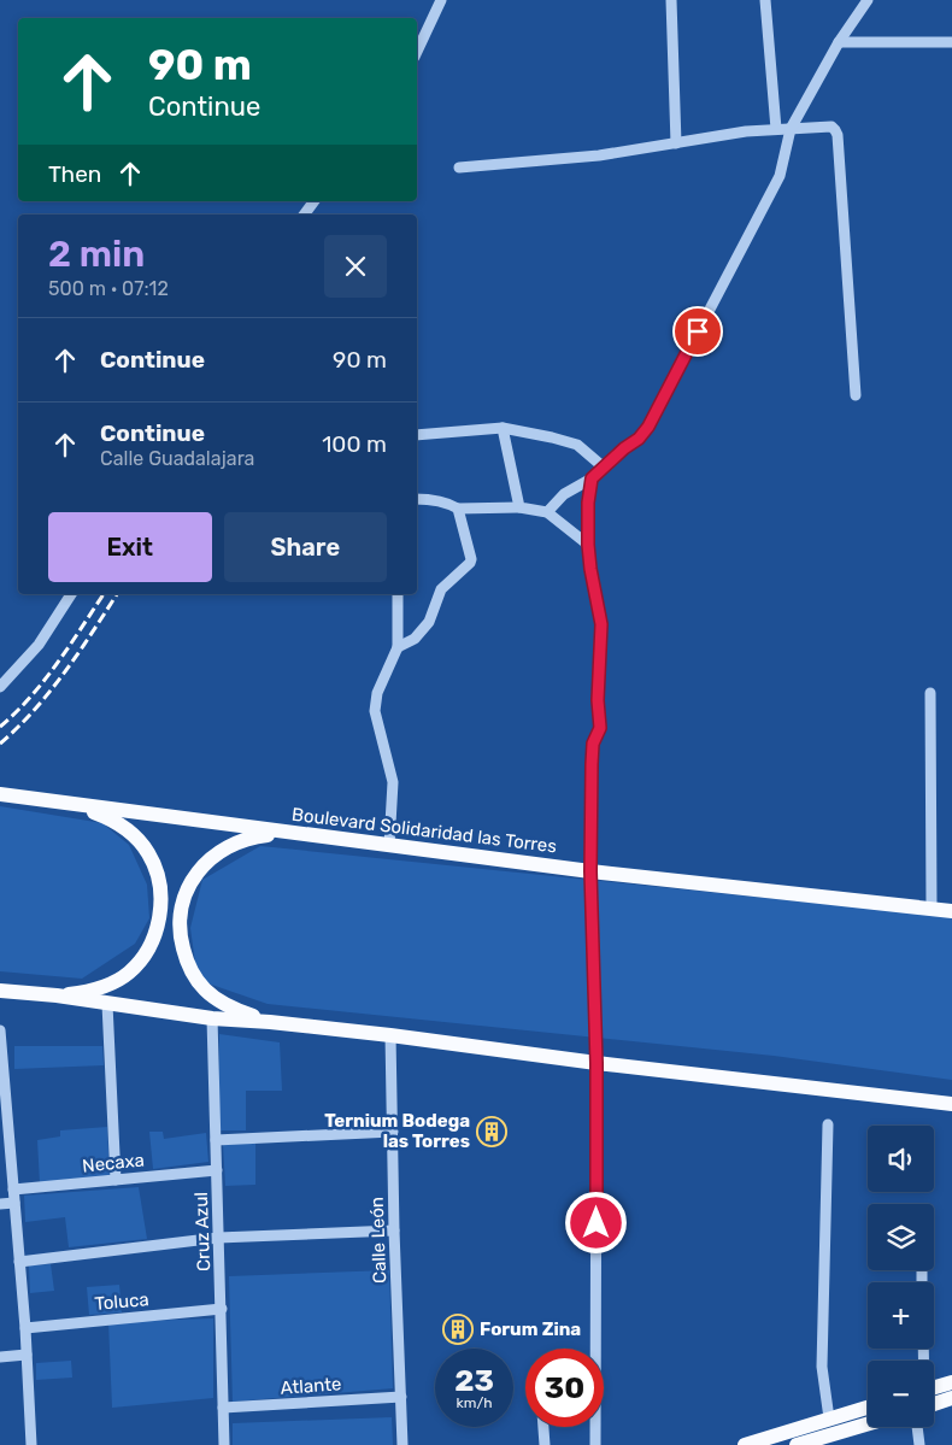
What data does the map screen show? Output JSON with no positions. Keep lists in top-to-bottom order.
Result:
{
  "streets": {
    "main road": ["Boulevard Solidaridad las Torres"],
    "street": [
      "Necaxa",
      "Cruz Azul",
      "Calle León",
      "Toluca",
      "Atlante"
    ]
  },
  "crossings": [
    ["Necaxa", "Cruz Azul"],
    ["Cruz Azul", "Toluca"],
    ["Cruz Azul", "Atlante"],
    ["Calle León", "Atlante"]
  ],
  "places": {
    "building": ["Ternium Bodega las Torres", "Forum Zina"]
  },
  "page": {
    "turn": ["90 m", "Continue"],
    "then": "Then",
    "heading": ["2 min", "500 m · 07:12"],
    "list": [
      {
        "name": "Continue",
        "value": "90 m"
      },
      {
        "name": "Continue",
        "note": "Calle Guadalajara",
        "value": "100 m"
      }
    ],
    "buttons": ["Exit", "Share"],
    "map_buttons": ["+", "−"],
    "speed": "23 km/h",
    "limit": "30"
  }
}
